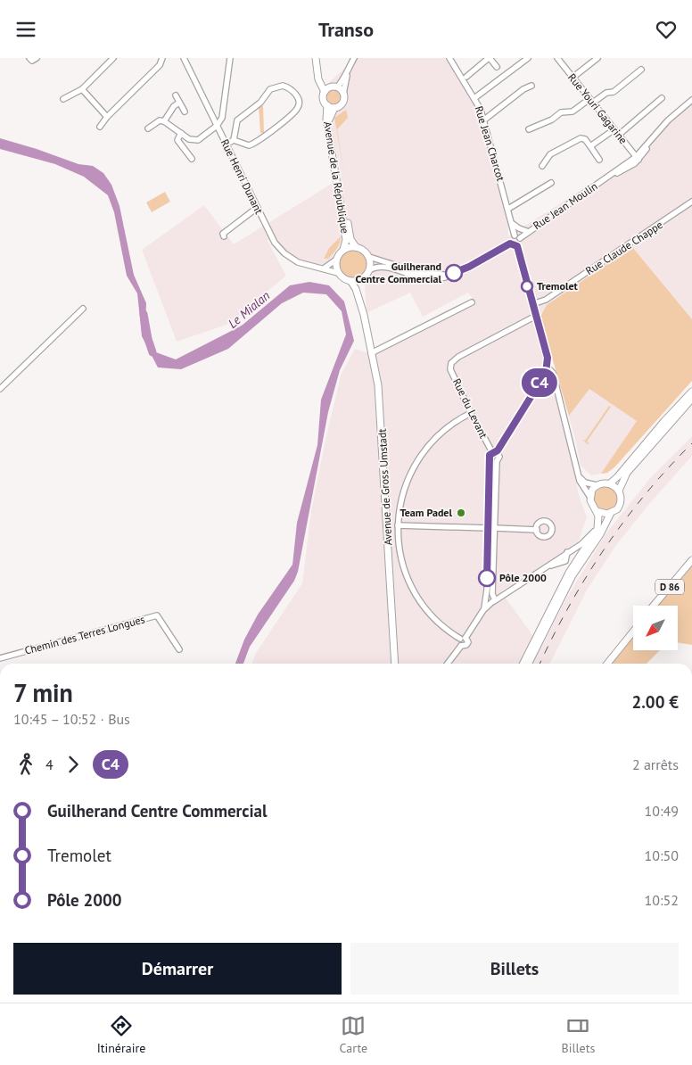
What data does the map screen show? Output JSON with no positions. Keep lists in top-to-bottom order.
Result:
{
  "streets": {
    "main road": ["Avenue de la République", "Avenue de Gross Umstadt", "D 86"],
    "street": [
      "Rue Youri Gagarine",
      "Rue Jean Charcot",
      "Rue Henri Dunant",
      "Rue Jean Moulin",
      "Rue Claude Chappe",
      "Rue du Levant",
      "Chemin des Terres Longues"
    ]
  },
  "crossings": [
    ["Rue Youri Gagarine", "Rue Jean Moulin"],
    ["Rue Jean Charcot", "Rue Jean Moulin"],
    ["Rue Henri Dunant", "Avenue de la République"],
    ["Rue Henri Dunant", "Avenue de Gross Umstadt"],
    ["Avenue de la République", "Avenue de Gross Umstadt"]
  ],
  "water": ["Le Mialan"],
  "places": [
    "Guilherand Centre Commercial",
    "Tremolet",
    "Team Padel",
    "Pôle 2000"
  ],
  "lines": ["bus line C4"],
  "north": "bottom left",
  "page": {
    "header": "Transo",
    "on_map": "C4",
    "heading": ["7 min", "10:45 – 10:52 · Bus", "2.00 €"],
    "legs": ["4", "C4", "2 arrêts"],
    "list": [
      {
        "name": "Guilherand Centre Commercial",
        "value": "10:49"
      },
      {
        "name": "Tremolet",
        "value": "10:50"
      },
      {
        "name": "Pôle 2000",
        "value": "10:52"
      }
    ],
    "buttons": ["Démarrer", "Billets"],
    "tabs": ["Itinéraire", "Carte", "Billets"]
  }
}
